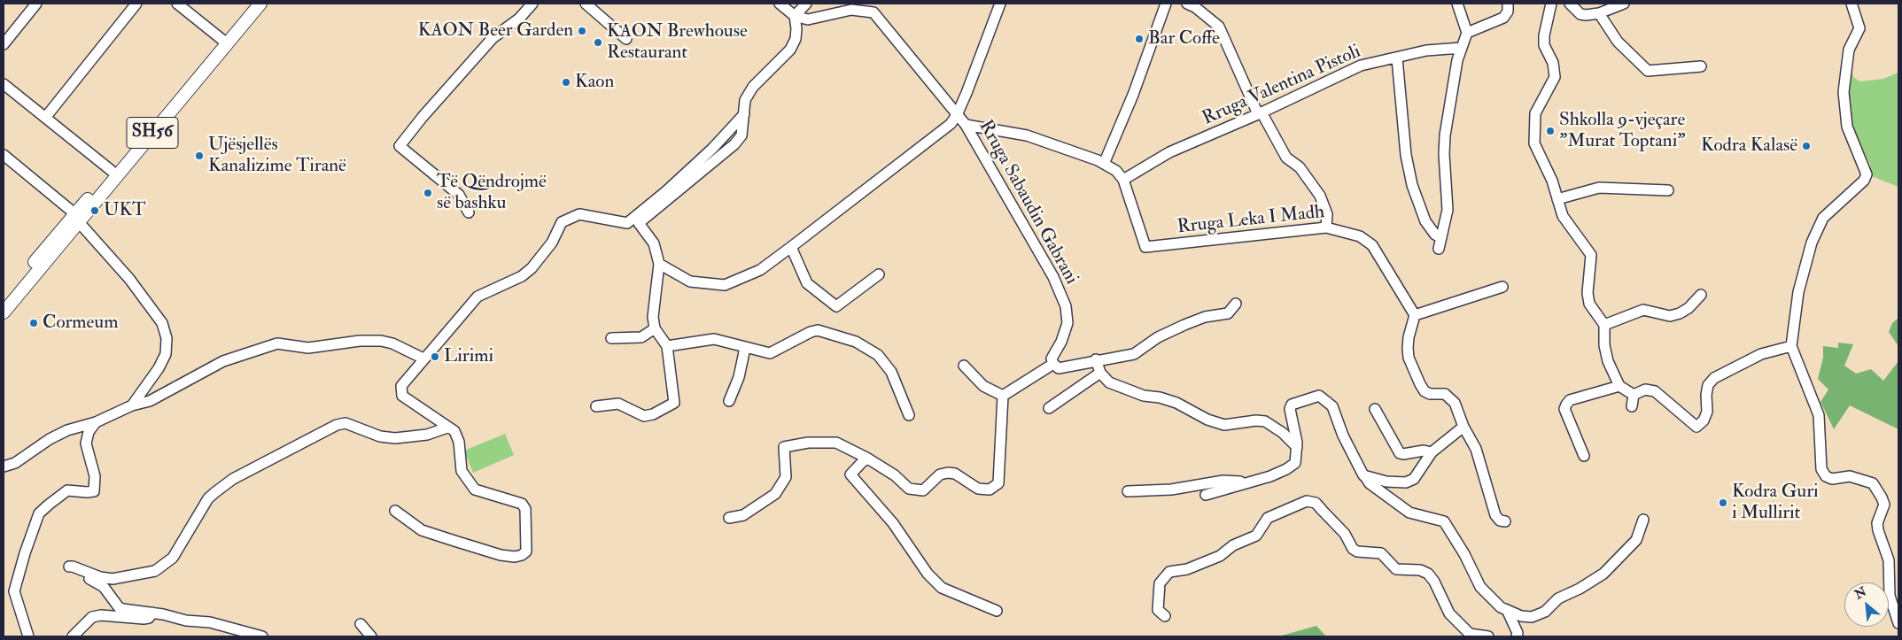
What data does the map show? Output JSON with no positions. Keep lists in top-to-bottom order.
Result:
{
  "streets": {
    "main road": ["SH56"],
    "street": ["Rruga Valentina Pistoli", "Rruga Sabaudin Gabrani", "Rruga Leka I Madh"]
  },
  "crossings": [
    ["Rruga Valentina Pistoli", "Rruga Leka I Madh"]
  ],
  "places": [
    "KAON Beer Garden",
    "Bar Coffe",
    "KAON Brewhouse Restaurant",
    "Kaon",
    "Shkolla 9-vjeçare \"Murat Toptani\"",
    "Kodra Kalasë",
    "Ujësjellës Kanalizime Tiranë",
    "Të Qëndrojmë së bashku",
    "UKT",
    "Cormeum",
    "Lirimi",
    "Kodra Guri i Mullirit"
  ],
  "north": "top left"
}
